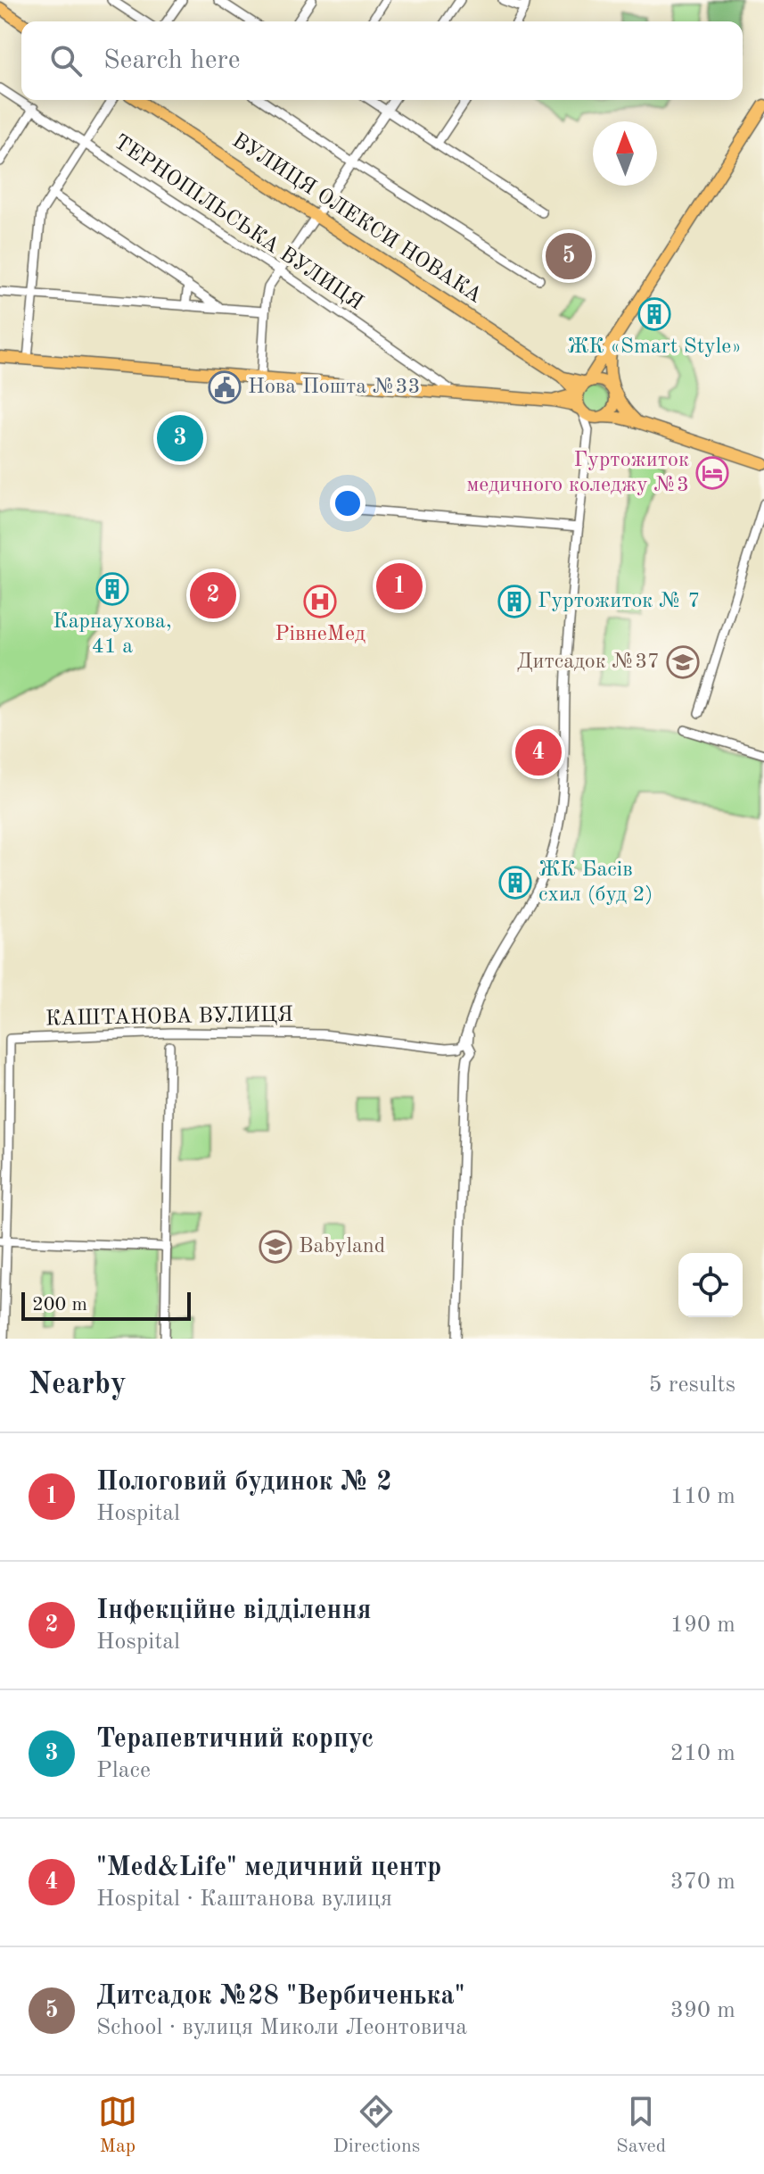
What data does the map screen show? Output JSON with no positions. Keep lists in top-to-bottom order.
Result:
{
  "streets": {
    "main road": ["ВУЛИЦЯ ОЛЕКСИ НОВАКА"],
    "street": ["ТЕРНОПІЛЬСЬКА ВУЛИЦЯ", "КАШТАНОВА ВУЛИЦЯ"]
  },
  "places": {
    "building": [
      "ЖК «Smart Style»",
      "Карнаухова, 41 а",
      "Гуртожиток № 7",
      "ЖК Басів схил (буд 2)"
    ],
    "public building": ["Нова Пошта №33"],
    "hotel": ["Гуртожиток медичного коледжу №3"],
    "hospital": ["РівнеМед"],
    "school or university": ["Дитсадок №37", "Babyland"]
  },
  "scale_bar": "200 m",
  "north": "top",
  "page": {
    "search": "Search here",
    "pins": [
      "5",
      "3",
      "1",
      "2",
      "4"
    ],
    "scale": "200 m",
    "heading": ["Nearby", "5 results"],
    "list": [
      {
        "mark": "1",
        "name": "Пологовий будинок № 2",
        "note": "Hospital",
        "value": "110 m"
      },
      {
        "mark": "2",
        "name": "Інфекційне відділення",
        "note": "Hospital",
        "value": "190 m"
      },
      {
        "mark": "3",
        "name": "Терапевтичний корпус",
        "note": "Place",
        "value": "210 m"
      },
      {
        "mark": "4",
        "name": "\"Med&Life\" медичний центр",
        "note": "Hospital · Каштанова вулиця",
        "value": "370 m"
      },
      {
        "mark": "5",
        "name": "Дитсадок №28 \"Вербиченька\"",
        "note": "School · вулиця Миколи Леонтовича",
        "value": "390 m"
      }
    ],
    "nav": ["Map", "Directions", "Saved"]
  }
}
